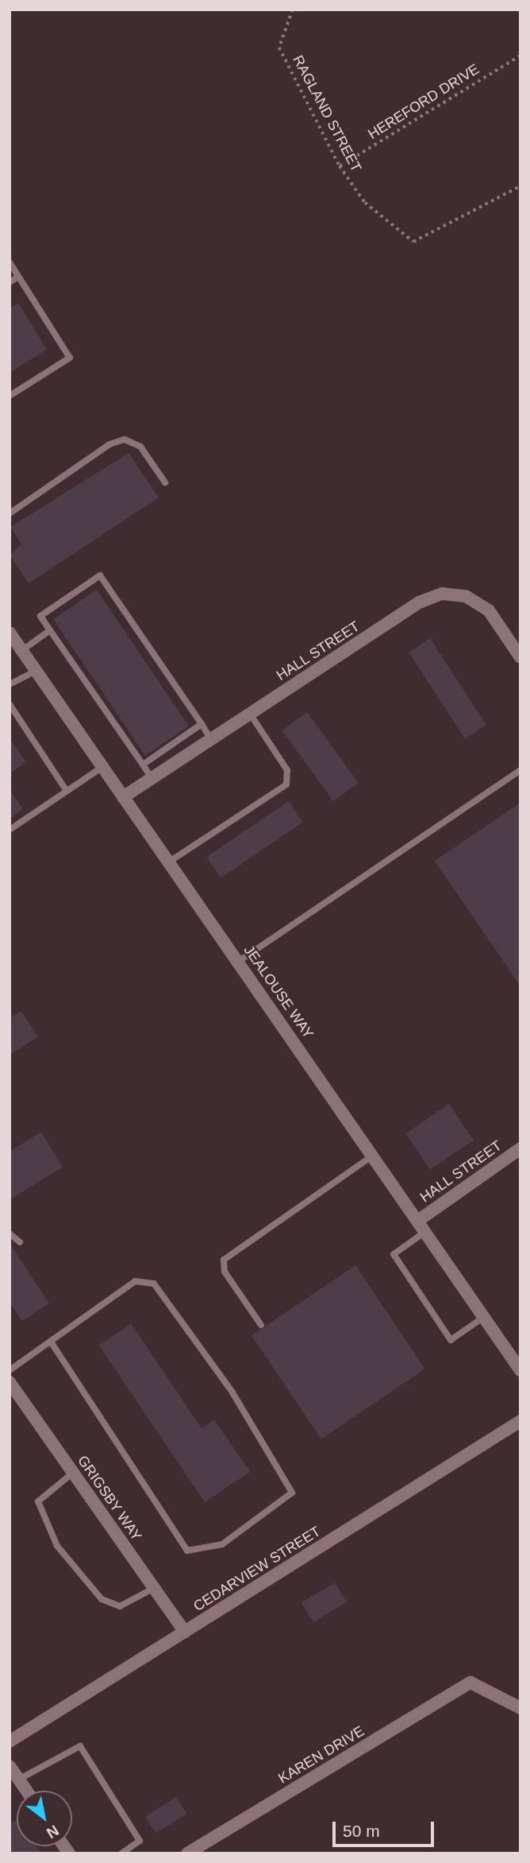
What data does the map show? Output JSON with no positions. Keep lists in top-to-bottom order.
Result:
{
  "streets": {
    "street": [
      "HALL STREET",
      "JEALOUSE WAY",
      "GRIGSBY WAY",
      "CEDARVIEW STREET",
      "KAREN DRIVE"
    ],
    "path": ["HEREFORD DRIVE", "RAGLAND STREET"]
  },
  "crossings": [
    ["HEREFORD DRIVE", "RAGLAND STREET"],
    ["HALL STREET", "JEALOUSE WAY"],
    ["GRIGSBY WAY", "CEDARVIEW STREET"]
  ],
  "scale_bar": "50 m",
  "north": "bottom right"
}
